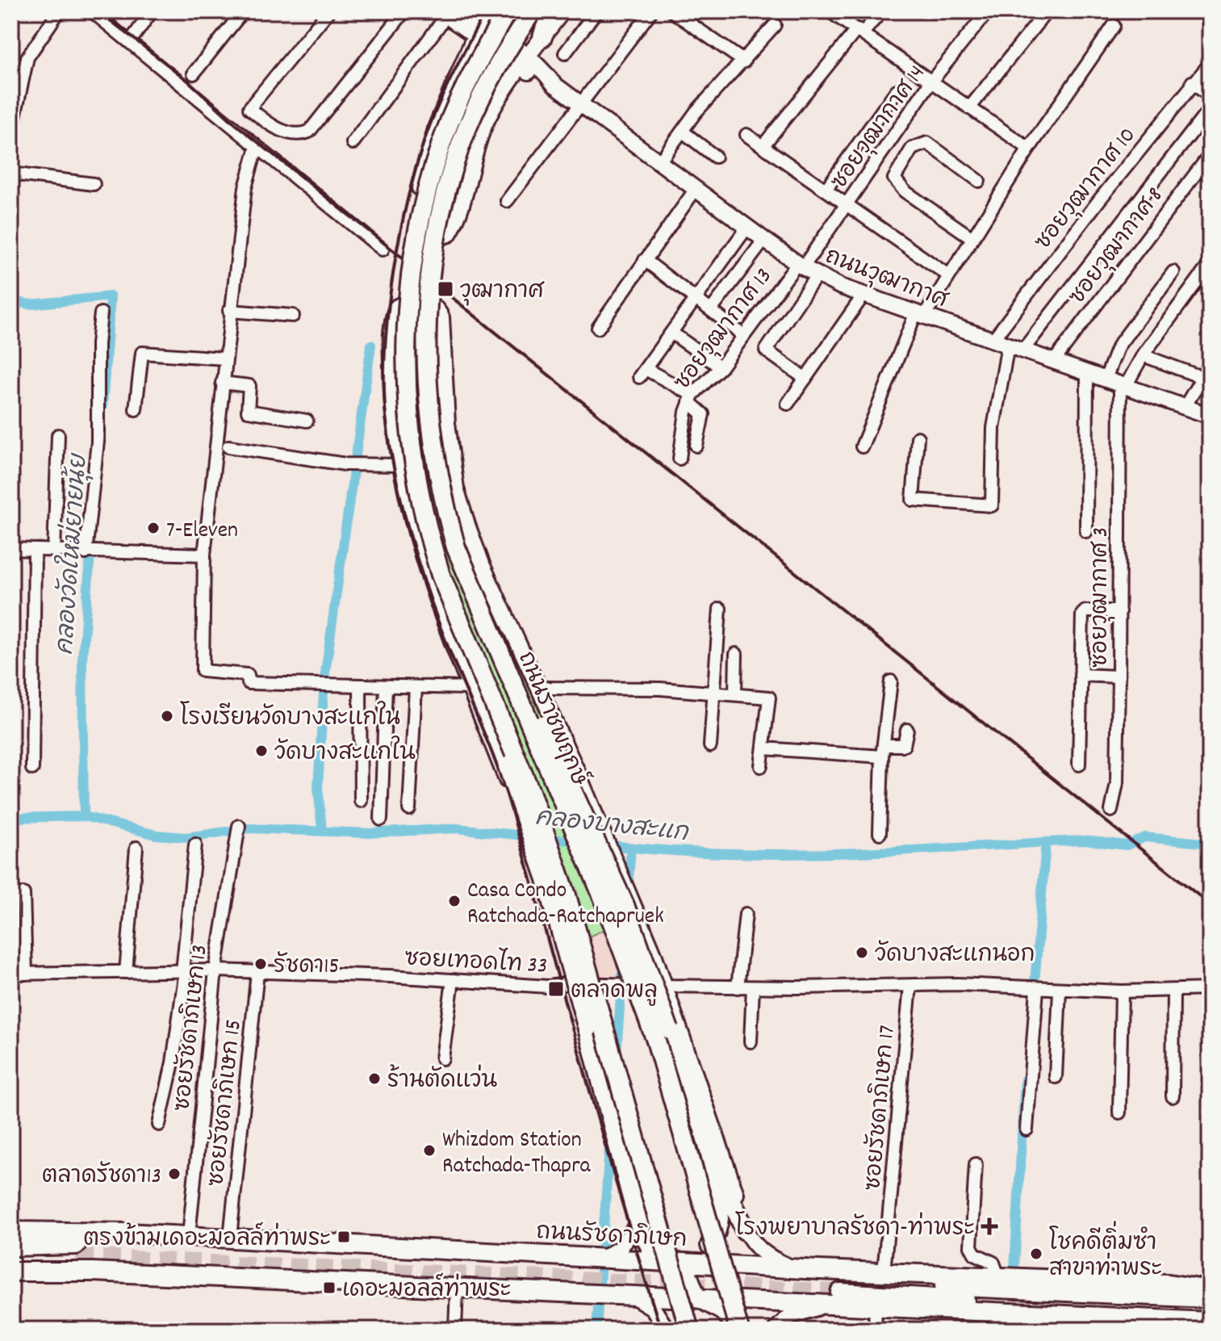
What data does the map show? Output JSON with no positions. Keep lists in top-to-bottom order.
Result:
{
  "streets": {
    "main road": ["ถนนวุฒากาศ", "ถนนราชพฤกษ์", "ถนนรัชดาภิเษก"],
    "street": [
      "ซอยวุฒากาศ 14",
      "ซอยวุฒากาศ 10",
      "ซอยวุฒากาศ 8",
      "ซอยวุฒากาศ 13",
      "ซอยวุฒากาศ 3",
      "ซอยเทอดไท 33",
      "ซอยรัชดาภิเษก 13",
      "ซอยรัชดาภิเษก 15",
      "ซอยรัชดาภิเษก 17"
    ]
  },
  "crossings": [
    ["ซอยวุฒากาศ 14", "ถนนวุฒากาศ"],
    ["ซอยวุฒากาศ 14", "ซอยวุฒากาศ 13"],
    ["ซอยวุฒากาศ 10", "ถนนวุฒากาศ"],
    ["ซอยวุฒากาศ 8", "ถนนวุฒากาศ"],
    ["ถนนวุฒากาศ", "ซอยวุฒากาศ 13"],
    ["ถนนวุฒากาศ", "ซอยวุฒากาศ 3"],
    ["ถนนราชพฤกษ์", "ซอยเทอดไท 33"],
    ["ถนนราชพฤกษ์", "ถนนรัชดาภิเษก"],
    ["ซอยเทอดไท 33", "ซอยรัชดาภิเษก 13"],
    ["ซอยเทอดไท 33", "ซอยรัชดาภิเษก 15"],
    ["ซอยเทอดไท 33", "ซอยรัชดาภิเษก 17"],
    ["ซอยรัชดาภิเษก 13", "ถนนรัชดาภิเษก"],
    ["ซอยรัชดาภิเษก 15", "ถนนรัชดาภิเษก"],
    ["ซอยรัชดาภิเษก 17", "ถนนรัชดาภิเษก"]
  ],
  "water": ["คลองวัดใหม่ยายนุ้ย", "คลองบางสะแก"],
  "places": {
    "transit": [
      "วุฒากาศ",
      "ตลาดพลู",
      "ตรงข้ามเดอะมอลล์ท่าพระ",
      "เดอะมอลล์ท่าพระ"
    ],
    "other": [
      "7-Eleven",
      "โรงเรียนวัดบางสะแกใน",
      "วัดบางสะแกใน",
      "Casa Condo Ratchada-Ratchapruek",
      "วัดบางสะแกนอก",
      "รัชดา15",
      "ร้านตัดแว่น",
      "Whizdom Station Ratchada-Thapra",
      "ตลาดรัชดา13",
      "โชคดีติ่มซำ สาขาท่าพระ"
    ],
    "health": ["โรงพยาบาลรัชดา-ท่าพระ"]
  }
}
